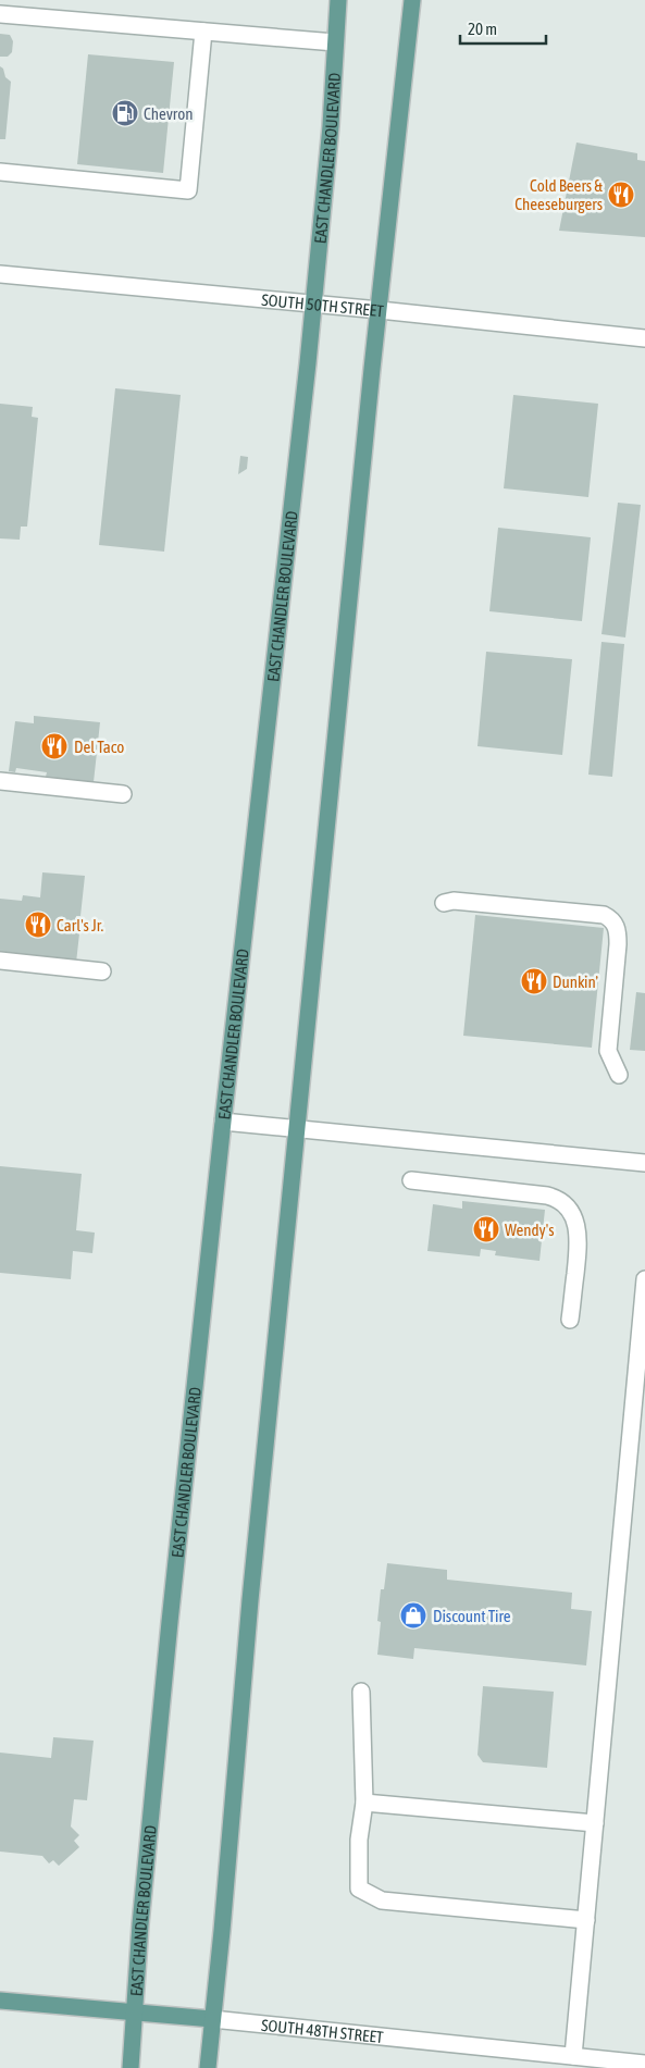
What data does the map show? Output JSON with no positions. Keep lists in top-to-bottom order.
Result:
{
  "streets": {
    "main road": ["EAST CHANDLER BOULEVARD", "SOUTH 48TH STREET"],
    "street": ["SOUTH 50TH STREET"]
  },
  "crossings": [
    ["EAST CHANDLER BOULEVARD", "SOUTH 50TH STREET"],
    ["EAST CHANDLER BOULEVARD", "SOUTH 48TH STREET"]
  ],
  "places": {
    "fuel station": ["Chevron"],
    "restaurant": [
      "Cold Beers & Cheeseburgers",
      "Del Taco",
      "Carl's Jr.",
      "Dunkin'",
      "Wendy's"
    ],
    "shop": ["Discount Tire"]
  },
  "scale_bar": "20 m"
}
